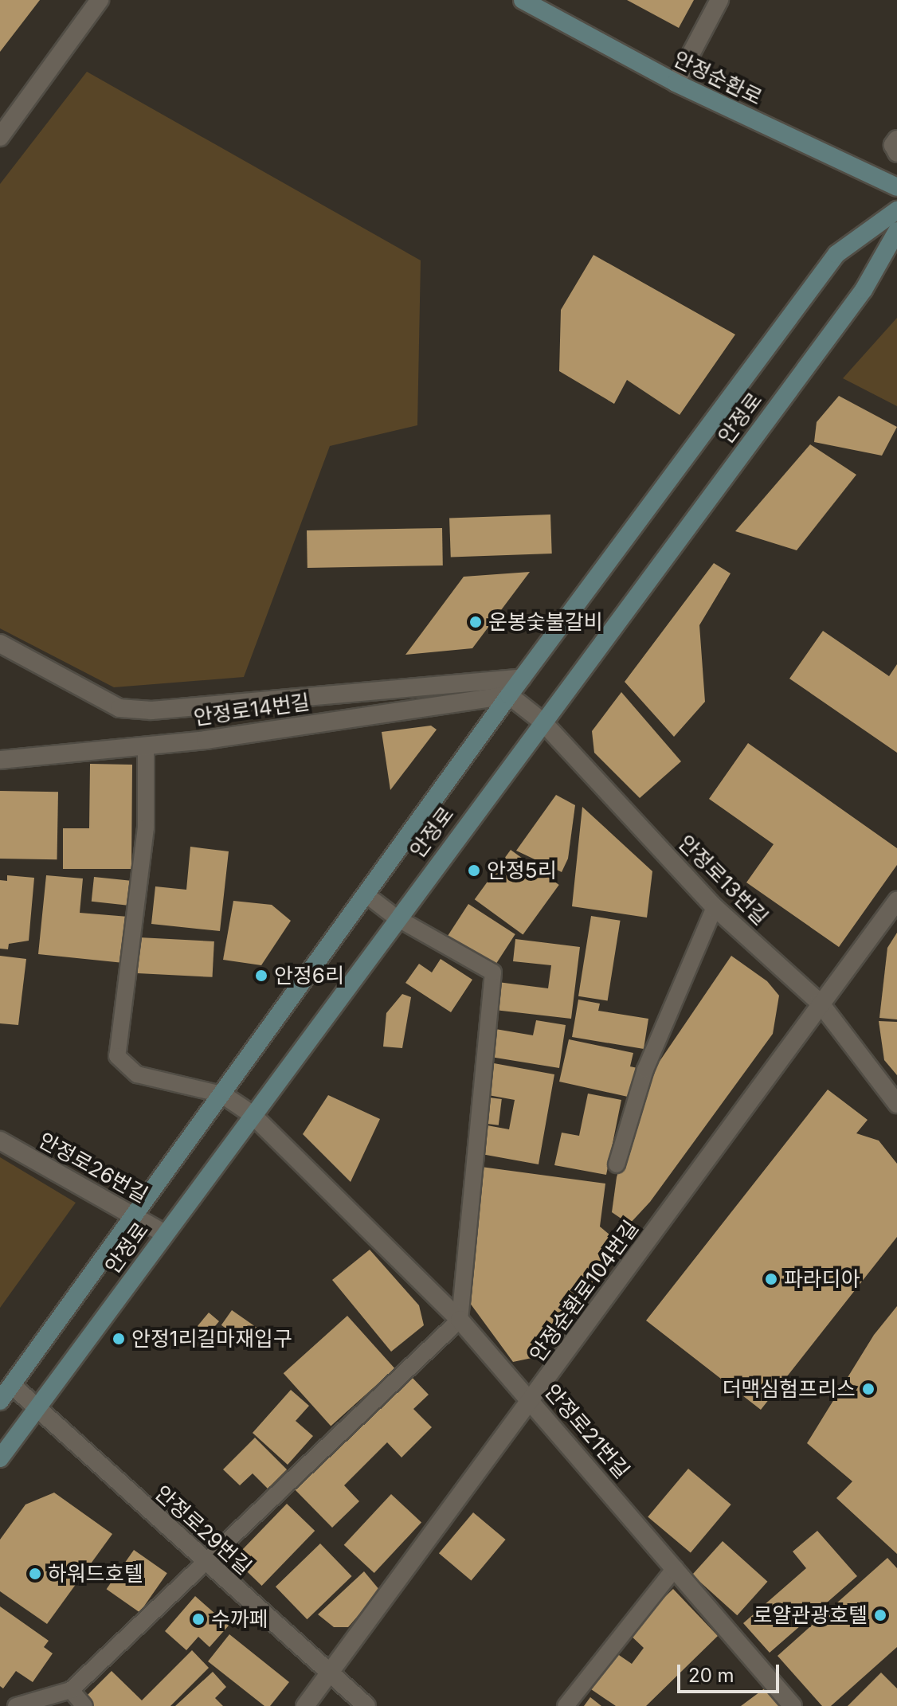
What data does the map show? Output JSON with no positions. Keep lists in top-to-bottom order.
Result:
{
  "streets": {
    "main road": ["안정순환로", "안정로"],
    "street": [
      "안정로14번길",
      "안정로13번길",
      "안정로26번길",
      "안정순환로104번길",
      "안정로21번길",
      "안정로29번길"
    ]
  },
  "crossings": [
    ["안정로", "안정로14번길"],
    ["안정로", "안정로13번길"],
    ["안정로", "안정로26번길"],
    ["안정로", "안정로21번길"],
    ["안정로", "안정로29번길"],
    ["안정로14번길", "안정로13번길"],
    ["안정로13번길", "안정순환로104번길"],
    ["안정순환로104번길", "안정로21번길"],
    ["안정순환로104번길", "안정로29번길"]
  ],
  "places": [
    "운봉숯불갈비",
    "안정5리",
    "안정6리",
    "파라디아",
    "안정1리길마재입구",
    "더맥심험프리스",
    "하워드호텔",
    "로얄관광호텔",
    "수까페"
  ],
  "scale_bar": "20 m"
}
